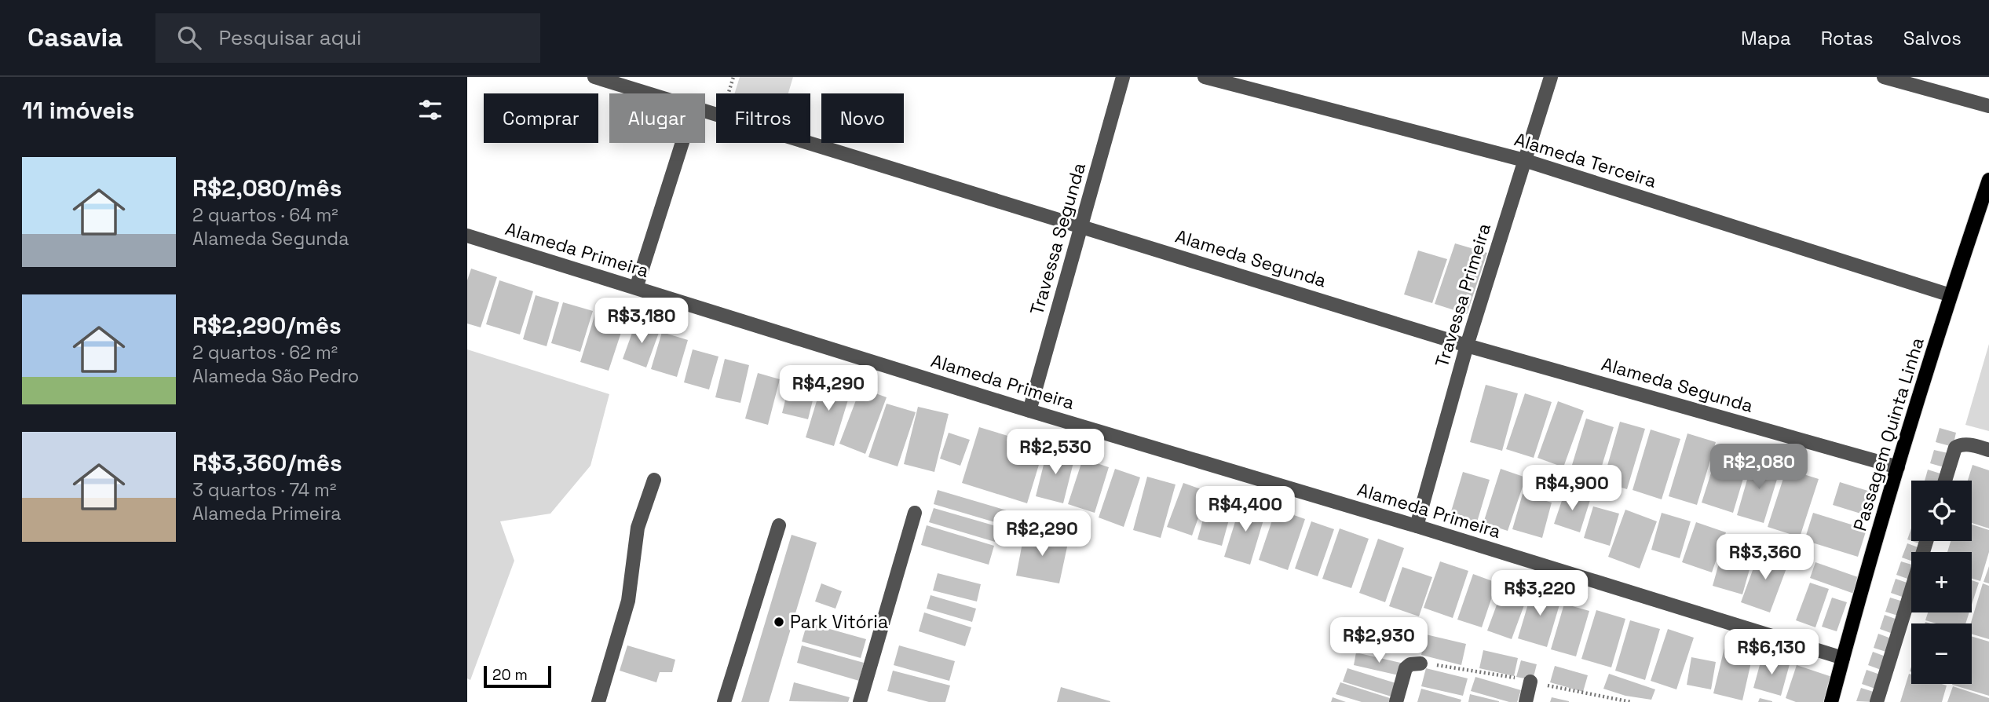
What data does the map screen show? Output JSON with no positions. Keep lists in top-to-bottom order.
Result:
{
  "streets": {
    "main road": ["Passagem Quinta Linha"],
    "street": [
      "Alameda Terceira",
      "Travessa Segunda",
      "Alameda Primeira",
      "Alameda Segunda",
      "Travessa Primeira"
    ]
  },
  "crossings": [
    ["Alameda Terceira", "Travessa Primeira"],
    ["Alameda Terceira", "Passagem Quinta Linha"],
    ["Travessa Segunda", "Alameda Primeira"],
    ["Travessa Segunda", "Alameda Segunda"],
    ["Alameda Primeira", "Travessa Primeira"],
    ["Alameda Primeira", "Passagem Quinta Linha"],
    ["Alameda Segunda", "Travessa Primeira"],
    ["Alameda Segunda", "Passagem Quinta Linha"]
  ],
  "places": ["Park Vitória"],
  "scale_bar": "20 m",
  "page": {
    "header": "Casavia",
    "search": "Pesquisar aqui",
    "nav": ["Mapa", "Rotas", "Salvos"],
    "heading": "11 imóveis",
    "chip": [
      "Comprar",
      "Alugar",
      "Filtros",
      "Novo"
    ],
    "list": [
      {
        "name": "R$2,080/mês",
        "note": "2 quartos · 64 m² · Alameda Segunda"
      },
      {
        "name": "R$2,290/mês",
        "note": "2 quartos · 62 m² · Alameda São Pedro"
      },
      {
        "name": "R$3,360/mês",
        "note": "3 quartos · 74 m² · Alameda Primeira"
      }
    ],
    "price": [
      "R$3,180",
      "R$4,290",
      "R$2,530",
      "R$2,080",
      "R$4,900",
      "R$4,400",
      "R$2,290",
      "R$3,360",
      "R$3,220",
      "R$2,930",
      "R$6,130"
    ],
    "map_buttons": ["+", "−"],
    "scale": "20 m"
  }
}
